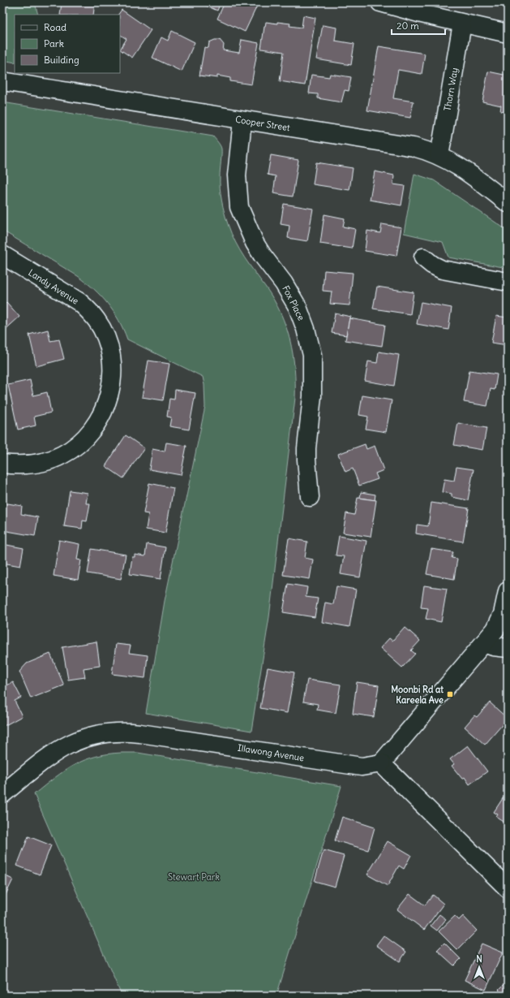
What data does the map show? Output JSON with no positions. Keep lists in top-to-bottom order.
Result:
{
  "streets": {
    "street": [
      "Thorn Way",
      "Cooper Street",
      "Landy Avenue",
      "Fox Place",
      "Illawong Avenue"
    ]
  },
  "crossings": [
    ["Thorn Way", "Cooper Street"],
    ["Cooper Street", "Fox Place"]
  ],
  "parks": ["Stewart Park"],
  "places": {
    "transit": ["Moonbi Rd at Kareela Ave"]
  },
  "legend": ["Road", "Park", "Building"],
  "scale_bar": "20 m",
  "north": "top"
}
